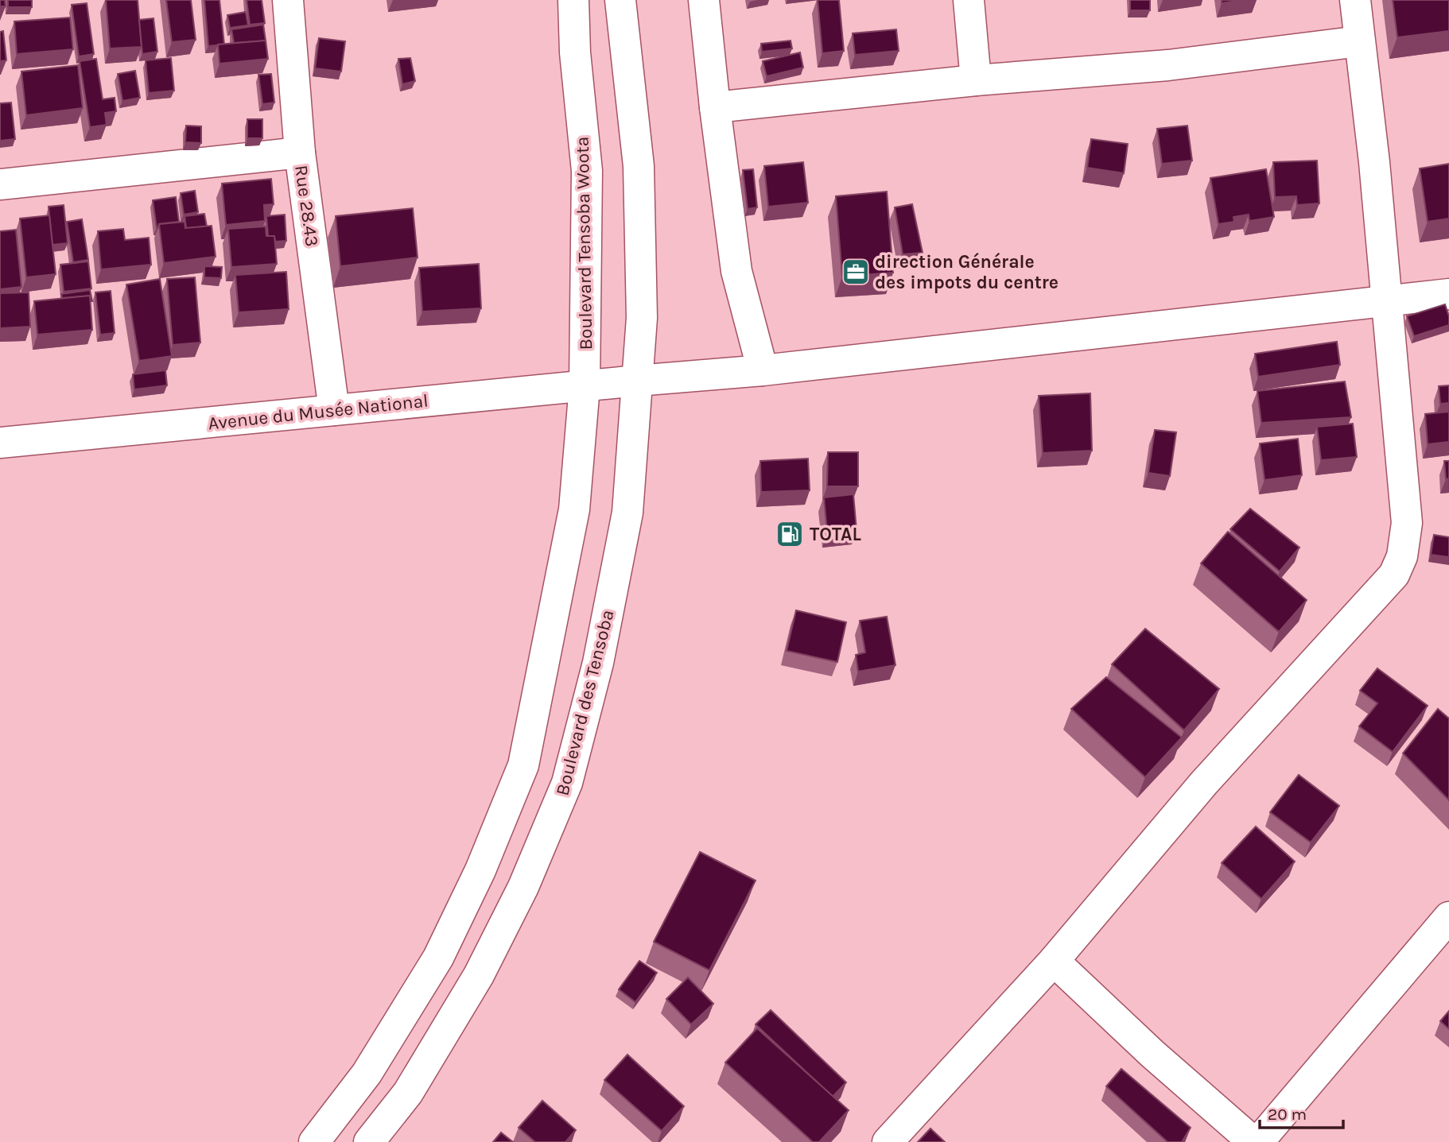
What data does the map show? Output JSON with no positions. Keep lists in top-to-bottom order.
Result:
{
  "streets": {
    "street": [
      "Rue 28.43",
      "Boulevard Tensoba Woota",
      "Avenue du Musée National",
      "Boulevard des Tensoba"
    ]
  },
  "crossings": [
    ["Rue 28.43", "Avenue du Musée National"],
    ["Boulevard Tensoba Woota", "Avenue du Musée National"],
    ["Avenue du Musée National", "Boulevard des Tensoba"]
  ],
  "places": {
    "office": ["direction Générale des impots du centre"],
    "fuel station": ["TOTAL"]
  },
  "scale_bar": "20 m"
}
